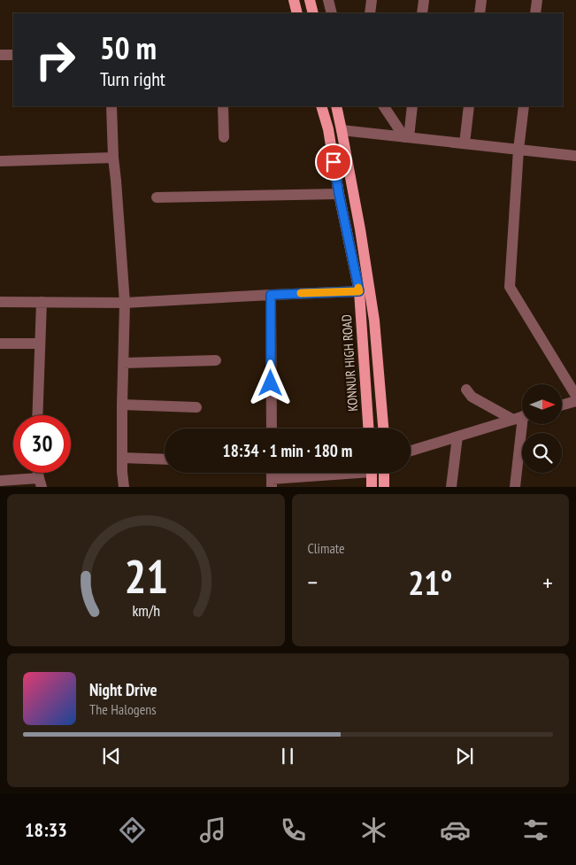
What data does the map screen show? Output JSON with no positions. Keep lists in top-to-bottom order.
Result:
{
  "streets": {
    "main road": ["KONNUR HIGH ROAD"]
  },
  "north": "right",
  "page": {
    "turn": ["50 m", "Turn right"],
    "limit": "30",
    "trip": "18:34 · 1 min · 180 m",
    "tile": "Climate",
    "heat": ["−", "21°", "+"],
    "song": ["Night Drive", "The Halogens"],
    "tabs": "18:33",
    "gauge": ["21", "km/h"]
  }
}
